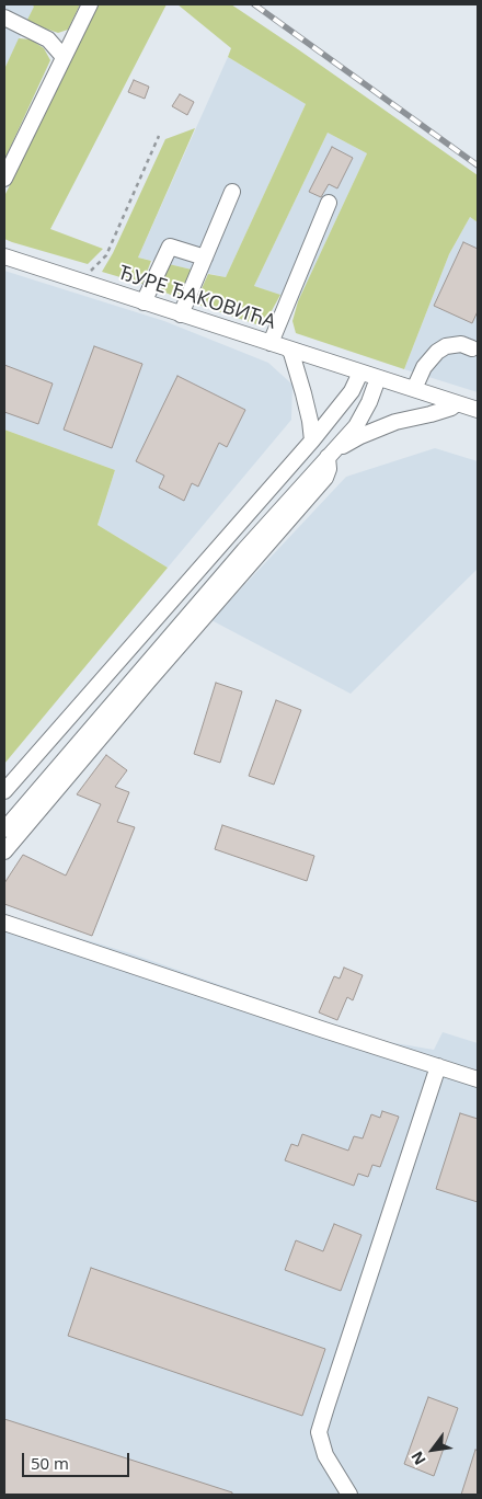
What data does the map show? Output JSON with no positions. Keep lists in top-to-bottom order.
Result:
{
  "streets": {
    "street": ["ЂУРЕ ЂАКОВИЋА"]
  },
  "scale_bar": "50 m",
  "north": "bottom left"
}
